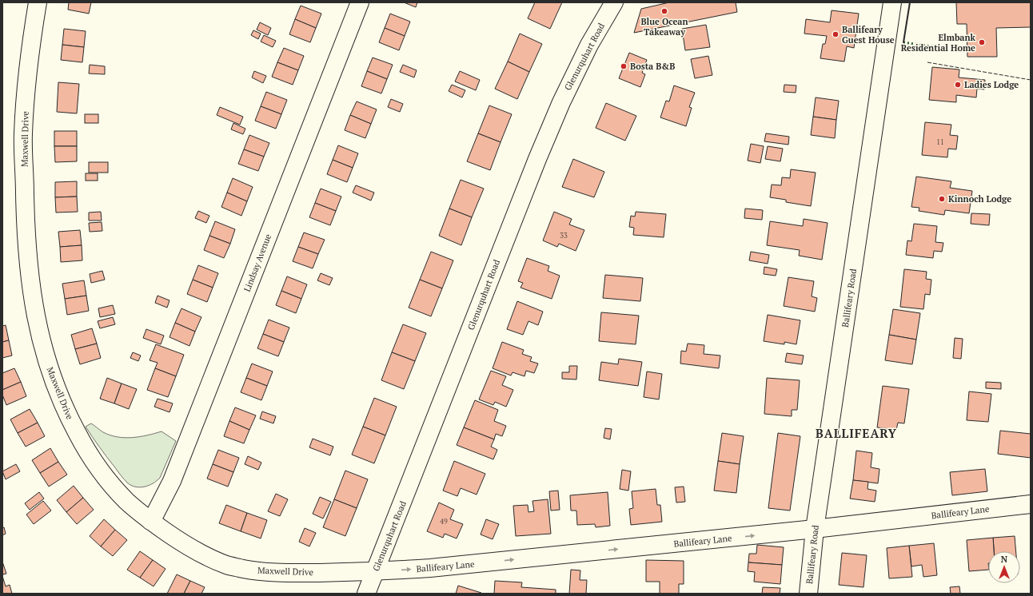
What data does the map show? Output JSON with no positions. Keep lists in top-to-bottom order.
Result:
{
  "streets": {
    "main road": [
      "Glenurquhart Road",
      "Maxwell Drive",
      "Lindsay Avenue",
      "Ballifeary Road",
      "Ballifeary Lane"
    ]
  },
  "crossings": [
    ["Glenurquhart Road", "Maxwell Drive"],
    ["Glenurquhart Road", "Ballifeary Lane"],
    ["Maxwell Drive", "Lindsay Avenue"],
    ["Maxwell Drive", "Ballifeary Lane"],
    ["Ballifeary Road", "Ballifeary Lane"]
  ],
  "one_way": ["Ballifeary Lane"],
  "districts": ["BALLIFEARY"],
  "places": [
    "Blue Ocean Takeaway",
    "Ballifeary Guest House",
    "Elmbank Residential Home",
    "Bosta B&B",
    "Ladies Lodge",
    "Kinnoch Lodge"
  ],
  "house_numbers": ["11", "33", "49"],
  "north": "top"
}
